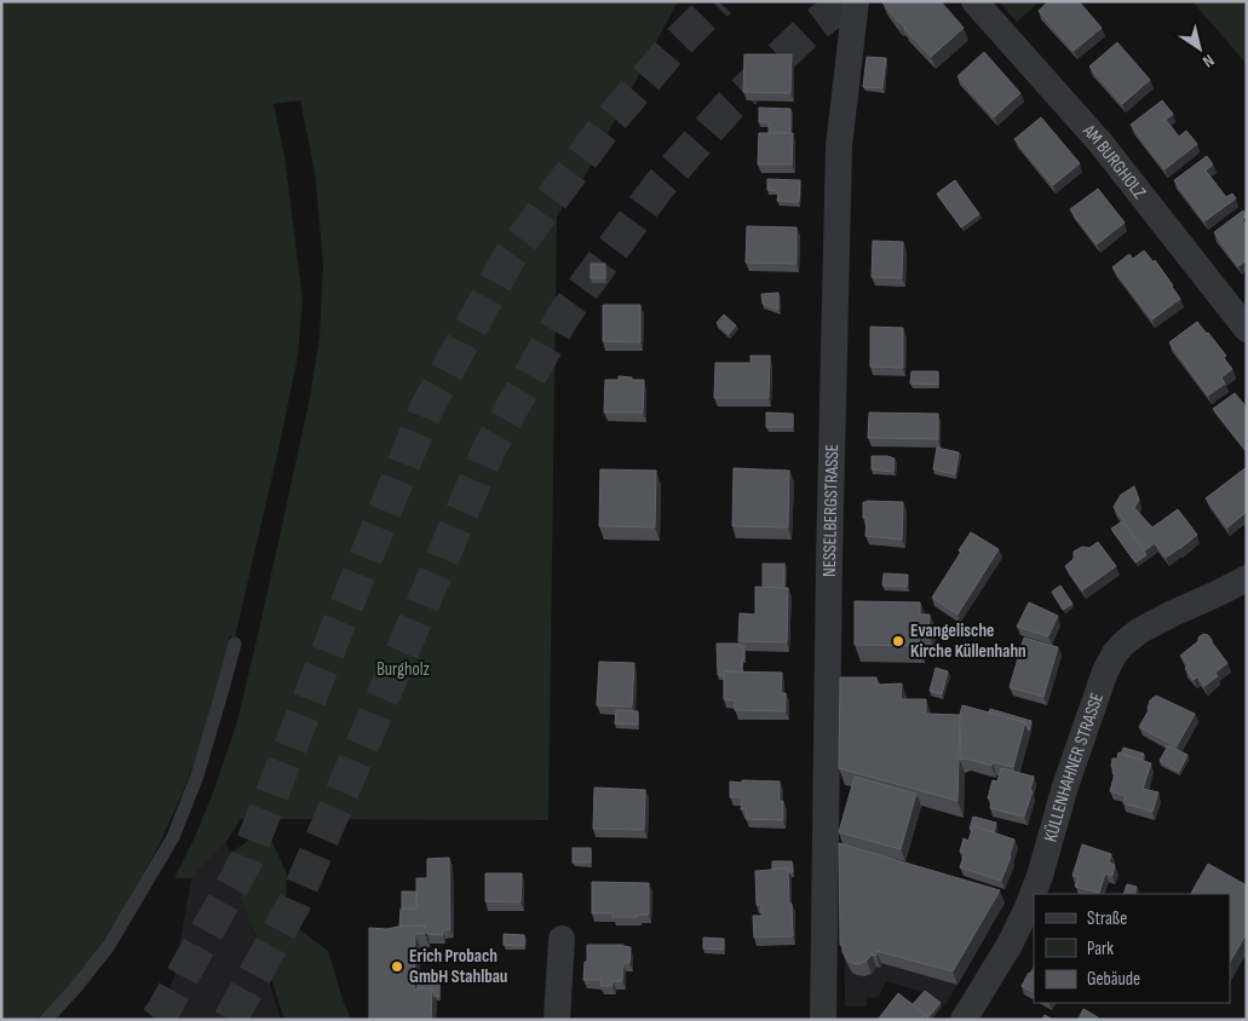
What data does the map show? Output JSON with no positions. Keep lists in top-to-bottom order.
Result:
{
  "streets": {
    "street": ["AM BURGHOLZ", "NESSELBERGSTRASSE", "KÜLLENHAHNER STRASSE"]
  },
  "parks": ["Burgholz"],
  "places": ["Evangelische Kirche Küllenhahn", "Erich Probach GmbH Stahlbau"],
  "legend": ["Straße", "Park", "Gebäude"],
  "north": "bottom right"
}
